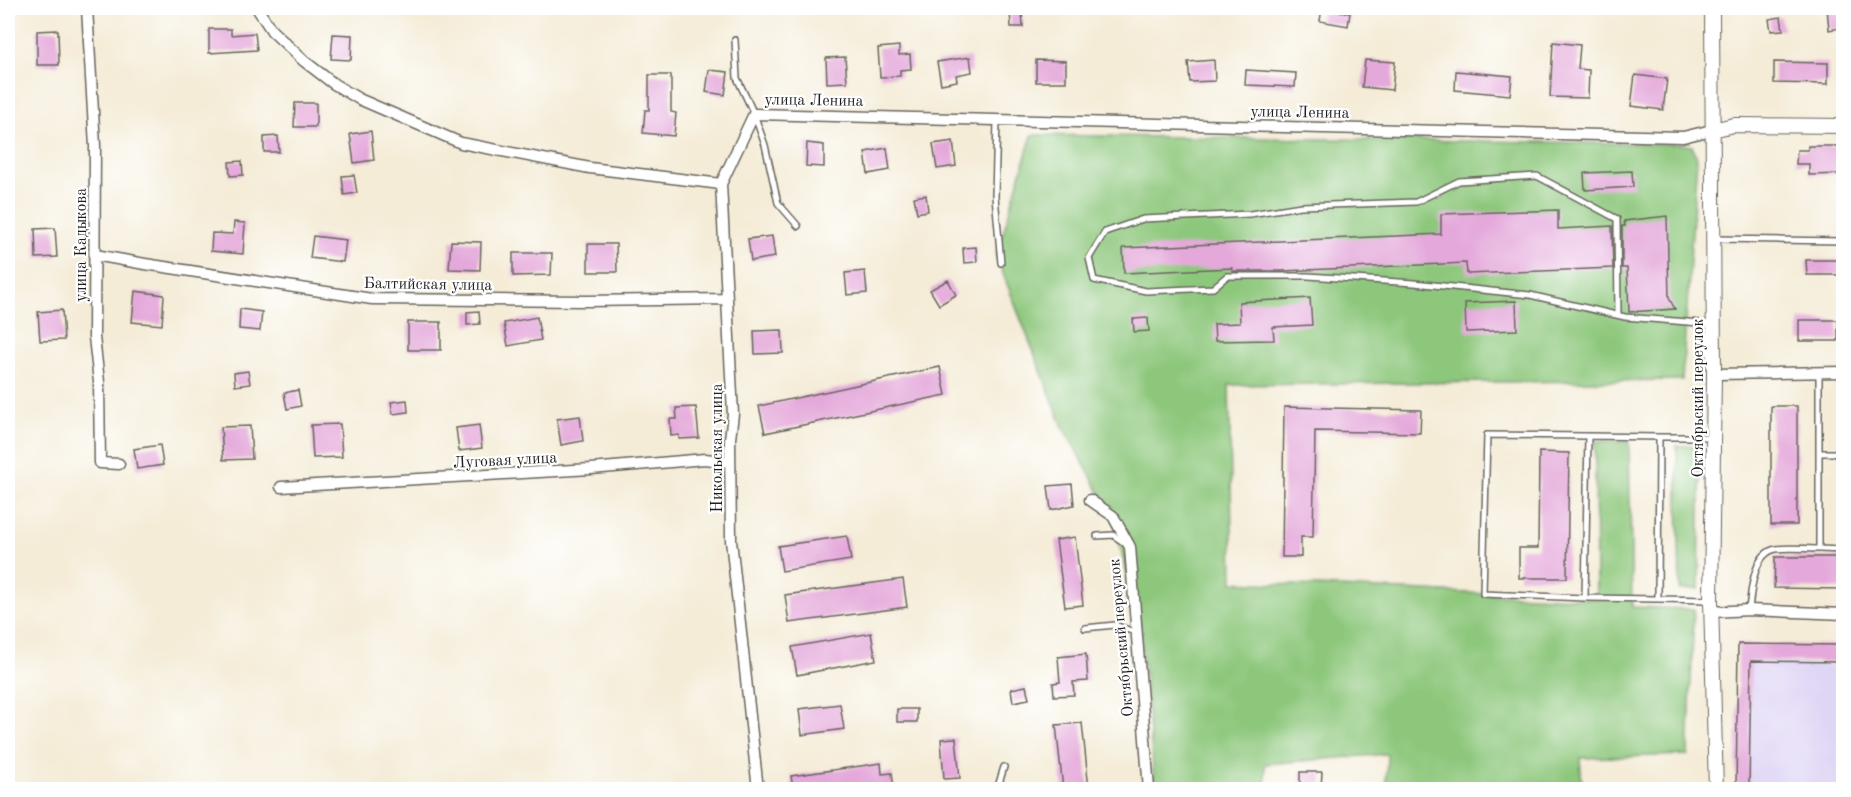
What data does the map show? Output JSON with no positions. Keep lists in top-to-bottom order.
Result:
{
  "streets": {
    "street": [
      "улица Ленина",
      "улица Кадыкова",
      "Балтийская улица",
      "Октябрьский переулок",
      "Никольская улица",
      "Луговая улица"
    ]
  },
  "crossings": [
    ["улица Ленина", "Октябрьский переулок"],
    ["улица Ленина", "Никольская улица"],
    ["улица Кадыкова", "Балтийская улица"],
    ["Балтийская улица", "Никольская улица"],
    ["Никольская улица", "Луговая улица"]
  ]
}
